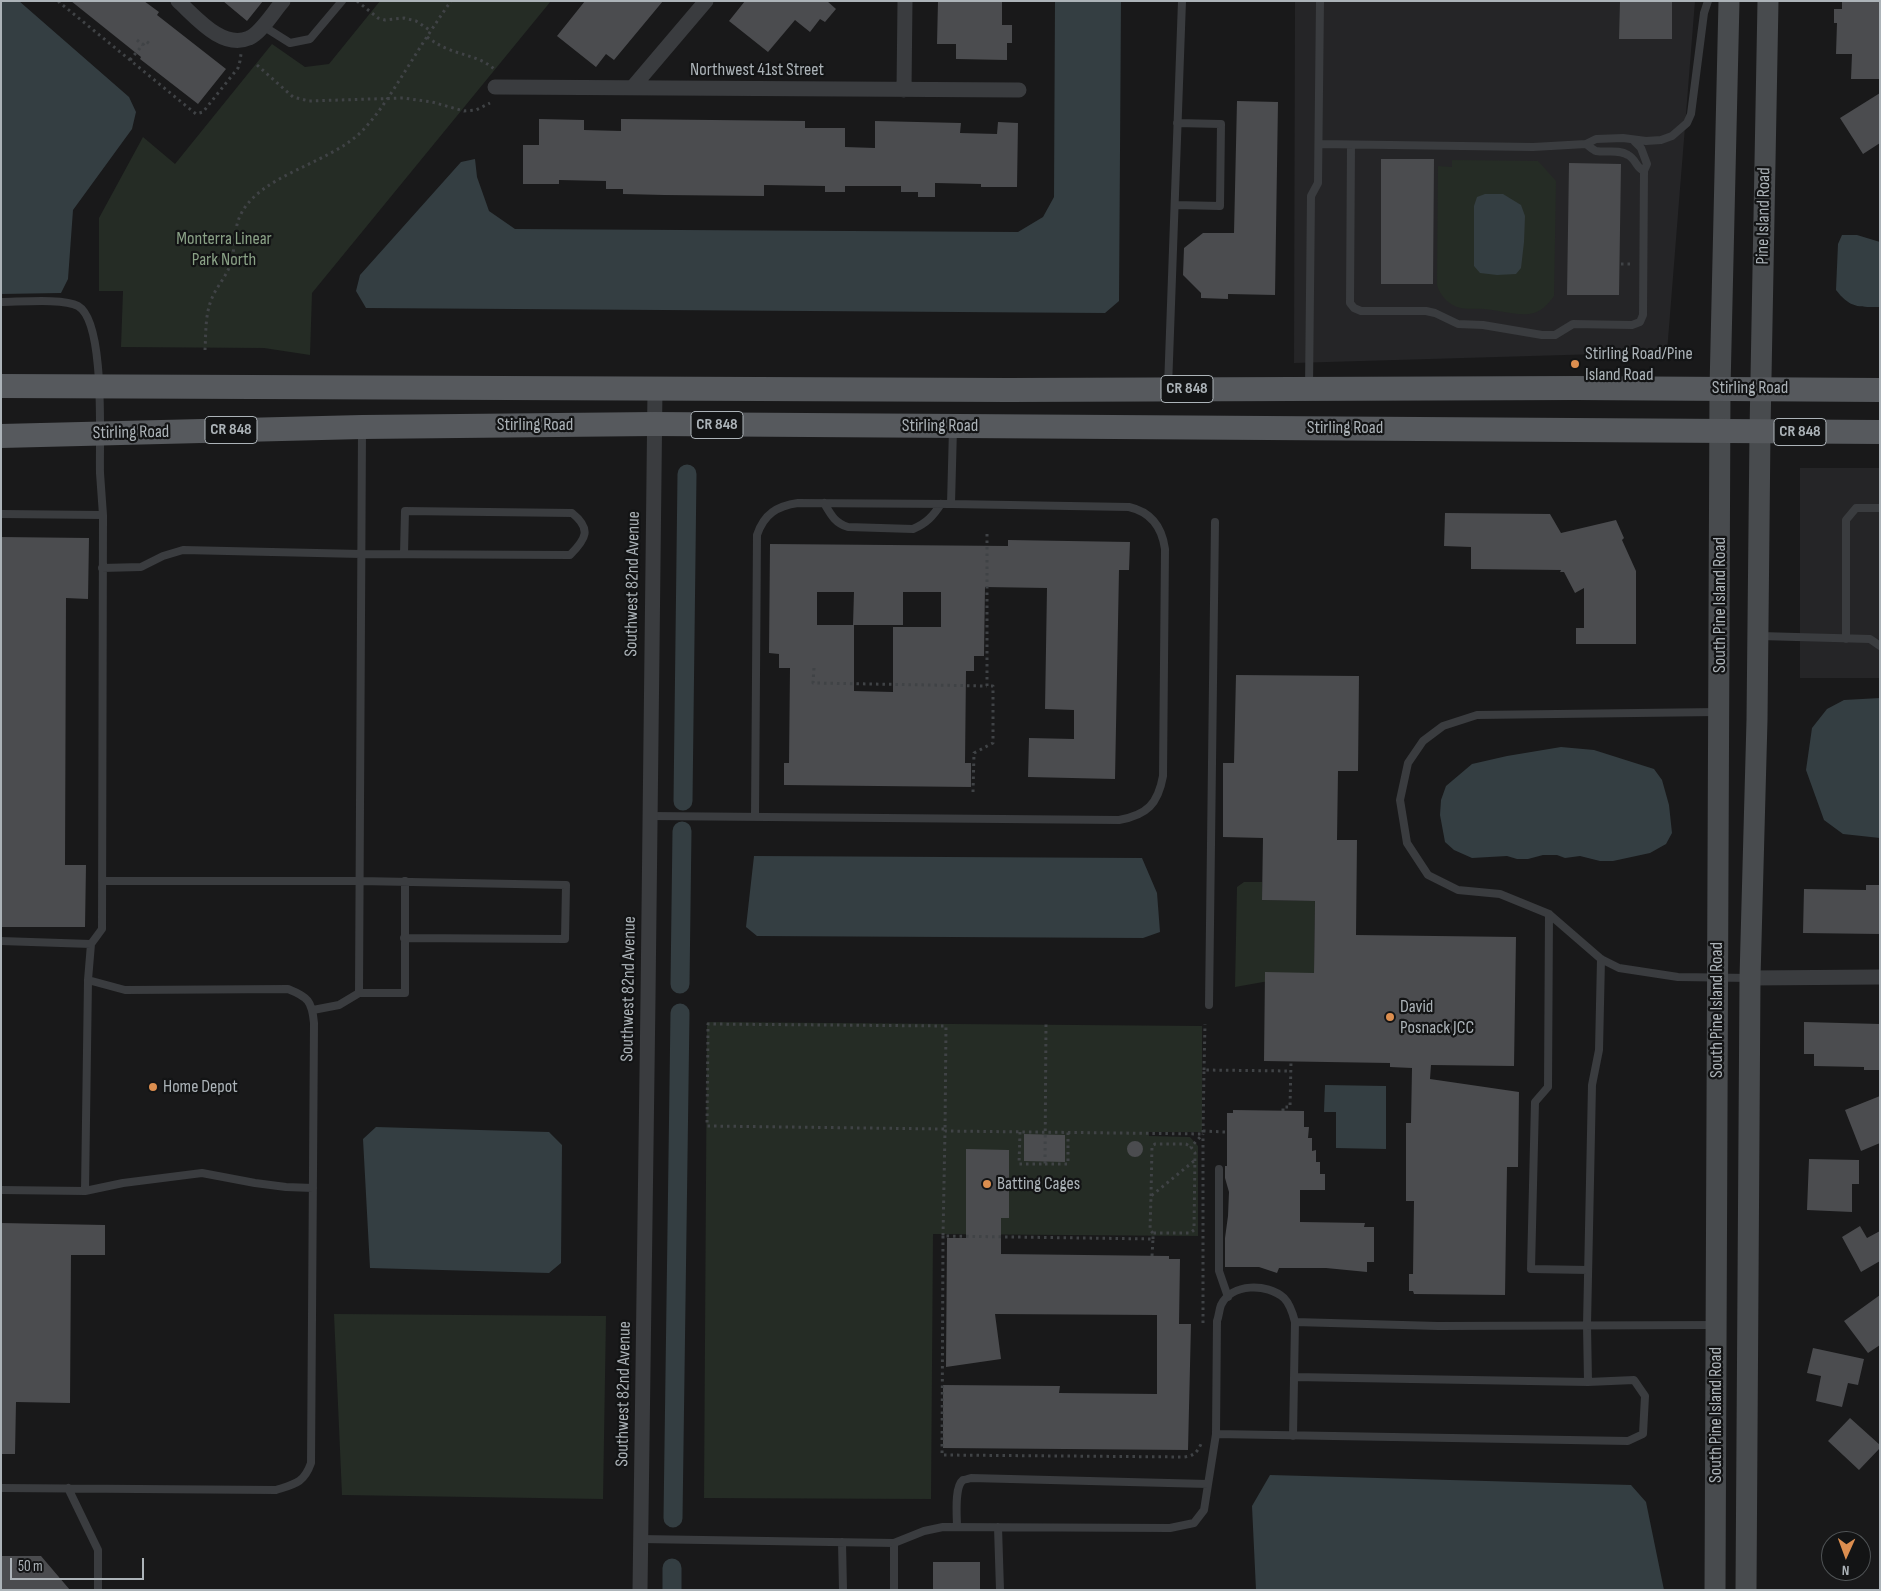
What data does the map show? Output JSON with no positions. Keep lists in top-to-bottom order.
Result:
{
  "streets": {
    "main road": [
      "Pine Island Road",
      "Stirling Road",
      "CR 848",
      "South Pine Island Road"
    ],
    "street": ["Northwest 41st Street", "Southwest 82nd Avenue"]
  },
  "crossings": [
    ["Pine Island Road", "Stirling Road"],
    ["Pine Island Road", "South Pine Island Road"],
    ["Stirling Road", "Southwest 82nd Avenue"],
    ["Stirling Road", "South Pine Island Road"]
  ],
  "parks": ["Monterra Linear Park North"],
  "places": [
    "Stirling Road/Pine Island Road",
    "David Posnack JCC",
    "Home Depot",
    "Batting Cages"
  ],
  "scale_bar": "50 m",
  "north": "bottom"
}
